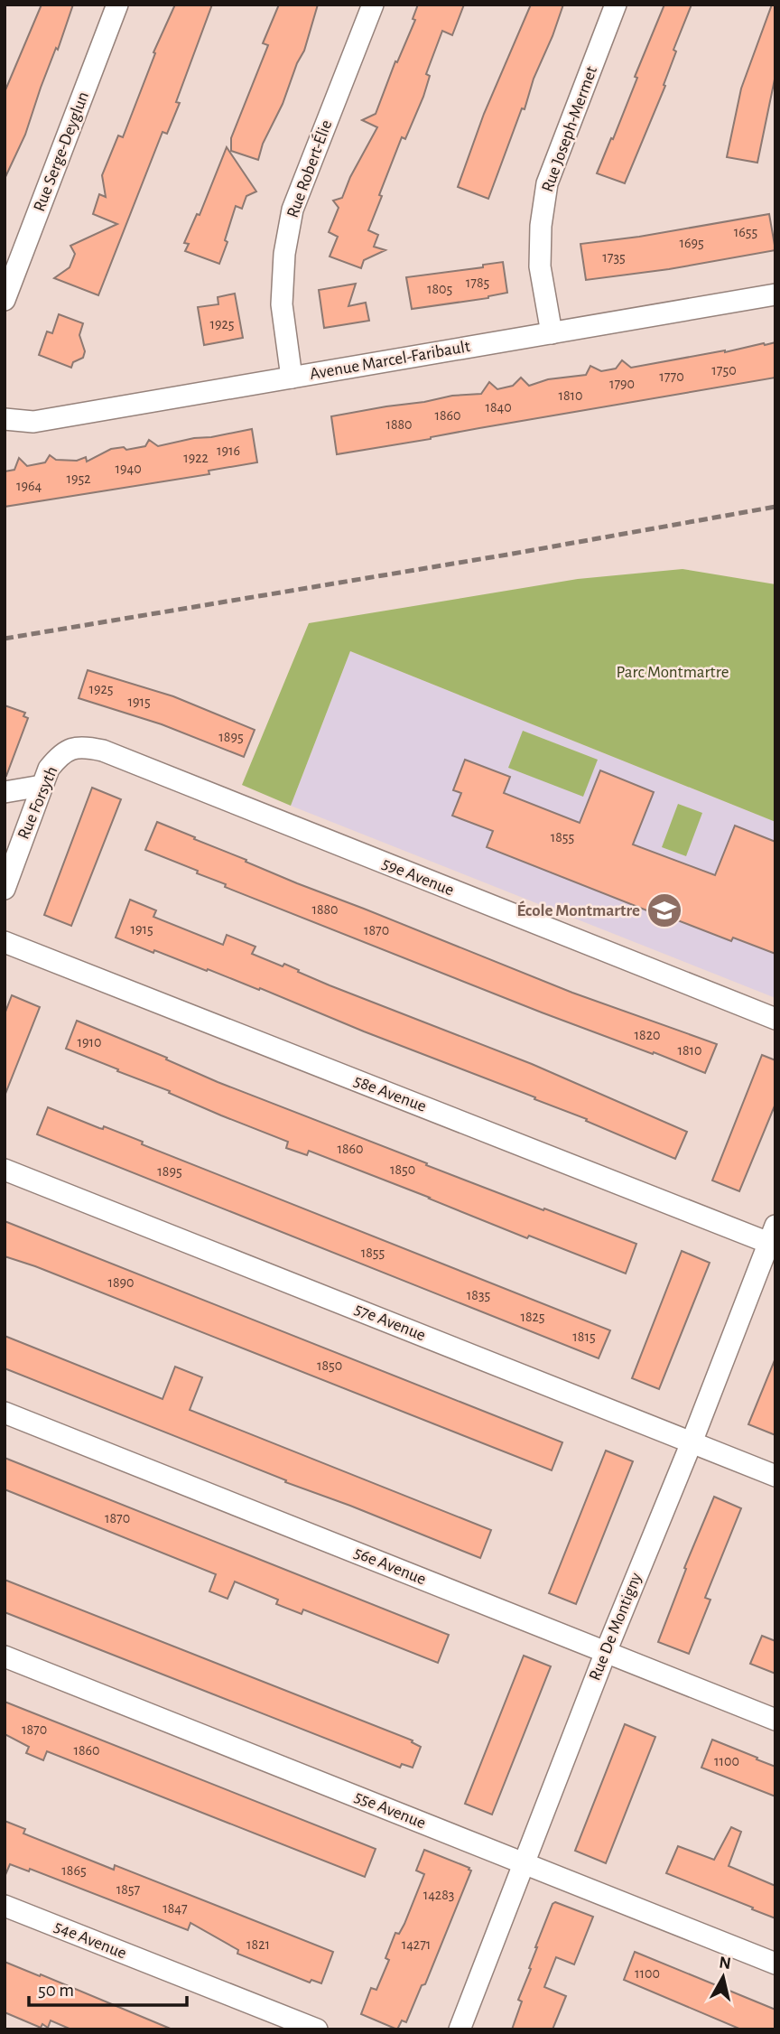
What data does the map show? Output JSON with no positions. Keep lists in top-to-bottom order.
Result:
{
  "streets": {
    "street": [
      "Rue Joseph-Mermet",
      "Rue Serge-Deyglun",
      "Rue Robert-Élie",
      "Avenue Marcel-Faribault",
      "Rue Forsyth",
      "59e Avenue",
      "58e Avenue",
      "57e Avenue",
      "56e Avenue",
      "Rue De Montigny",
      "55e Avenue",
      "54e Avenue"
    ]
  },
  "crossings": [
    ["Rue Joseph-Mermet", "Avenue Marcel-Faribault"],
    ["Rue Robert-Élie", "Avenue Marcel-Faribault"],
    ["Rue Forsyth", "59e Avenue"],
    ["58e Avenue", "Rue De Montigny"],
    ["57e Avenue", "Rue De Montigny"],
    ["56e Avenue", "Rue De Montigny"],
    ["Rue De Montigny", "55e Avenue"]
  ],
  "parks": ["Parc Montmartre"],
  "places": {
    "school or university": ["École Montmartre"]
  },
  "house_numbers": [
    "1655",
    "1695",
    "1735",
    "1785",
    "1805",
    "1925",
    "1750",
    "1770",
    "1790",
    "1810",
    "1840",
    "1860",
    "1880",
    "1916",
    "1922",
    "1940",
    "1952",
    "1964",
    "1925",
    "1915",
    "1895",
    "1855",
    "1880",
    "1915",
    "1870",
    "1820",
    "1910",
    "1810",
    "1860",
    "1850",
    "1895",
    "1855",
    "1890",
    "1835",
    "1825",
    "1815",
    "1850",
    "1870",
    "1870",
    "1860",
    "1100",
    "1865",
    "1857",
    "14283",
    "1847",
    "1821",
    "14271",
    "1100"
  ],
  "scale_bar": "50 m",
  "north": "top"
}
